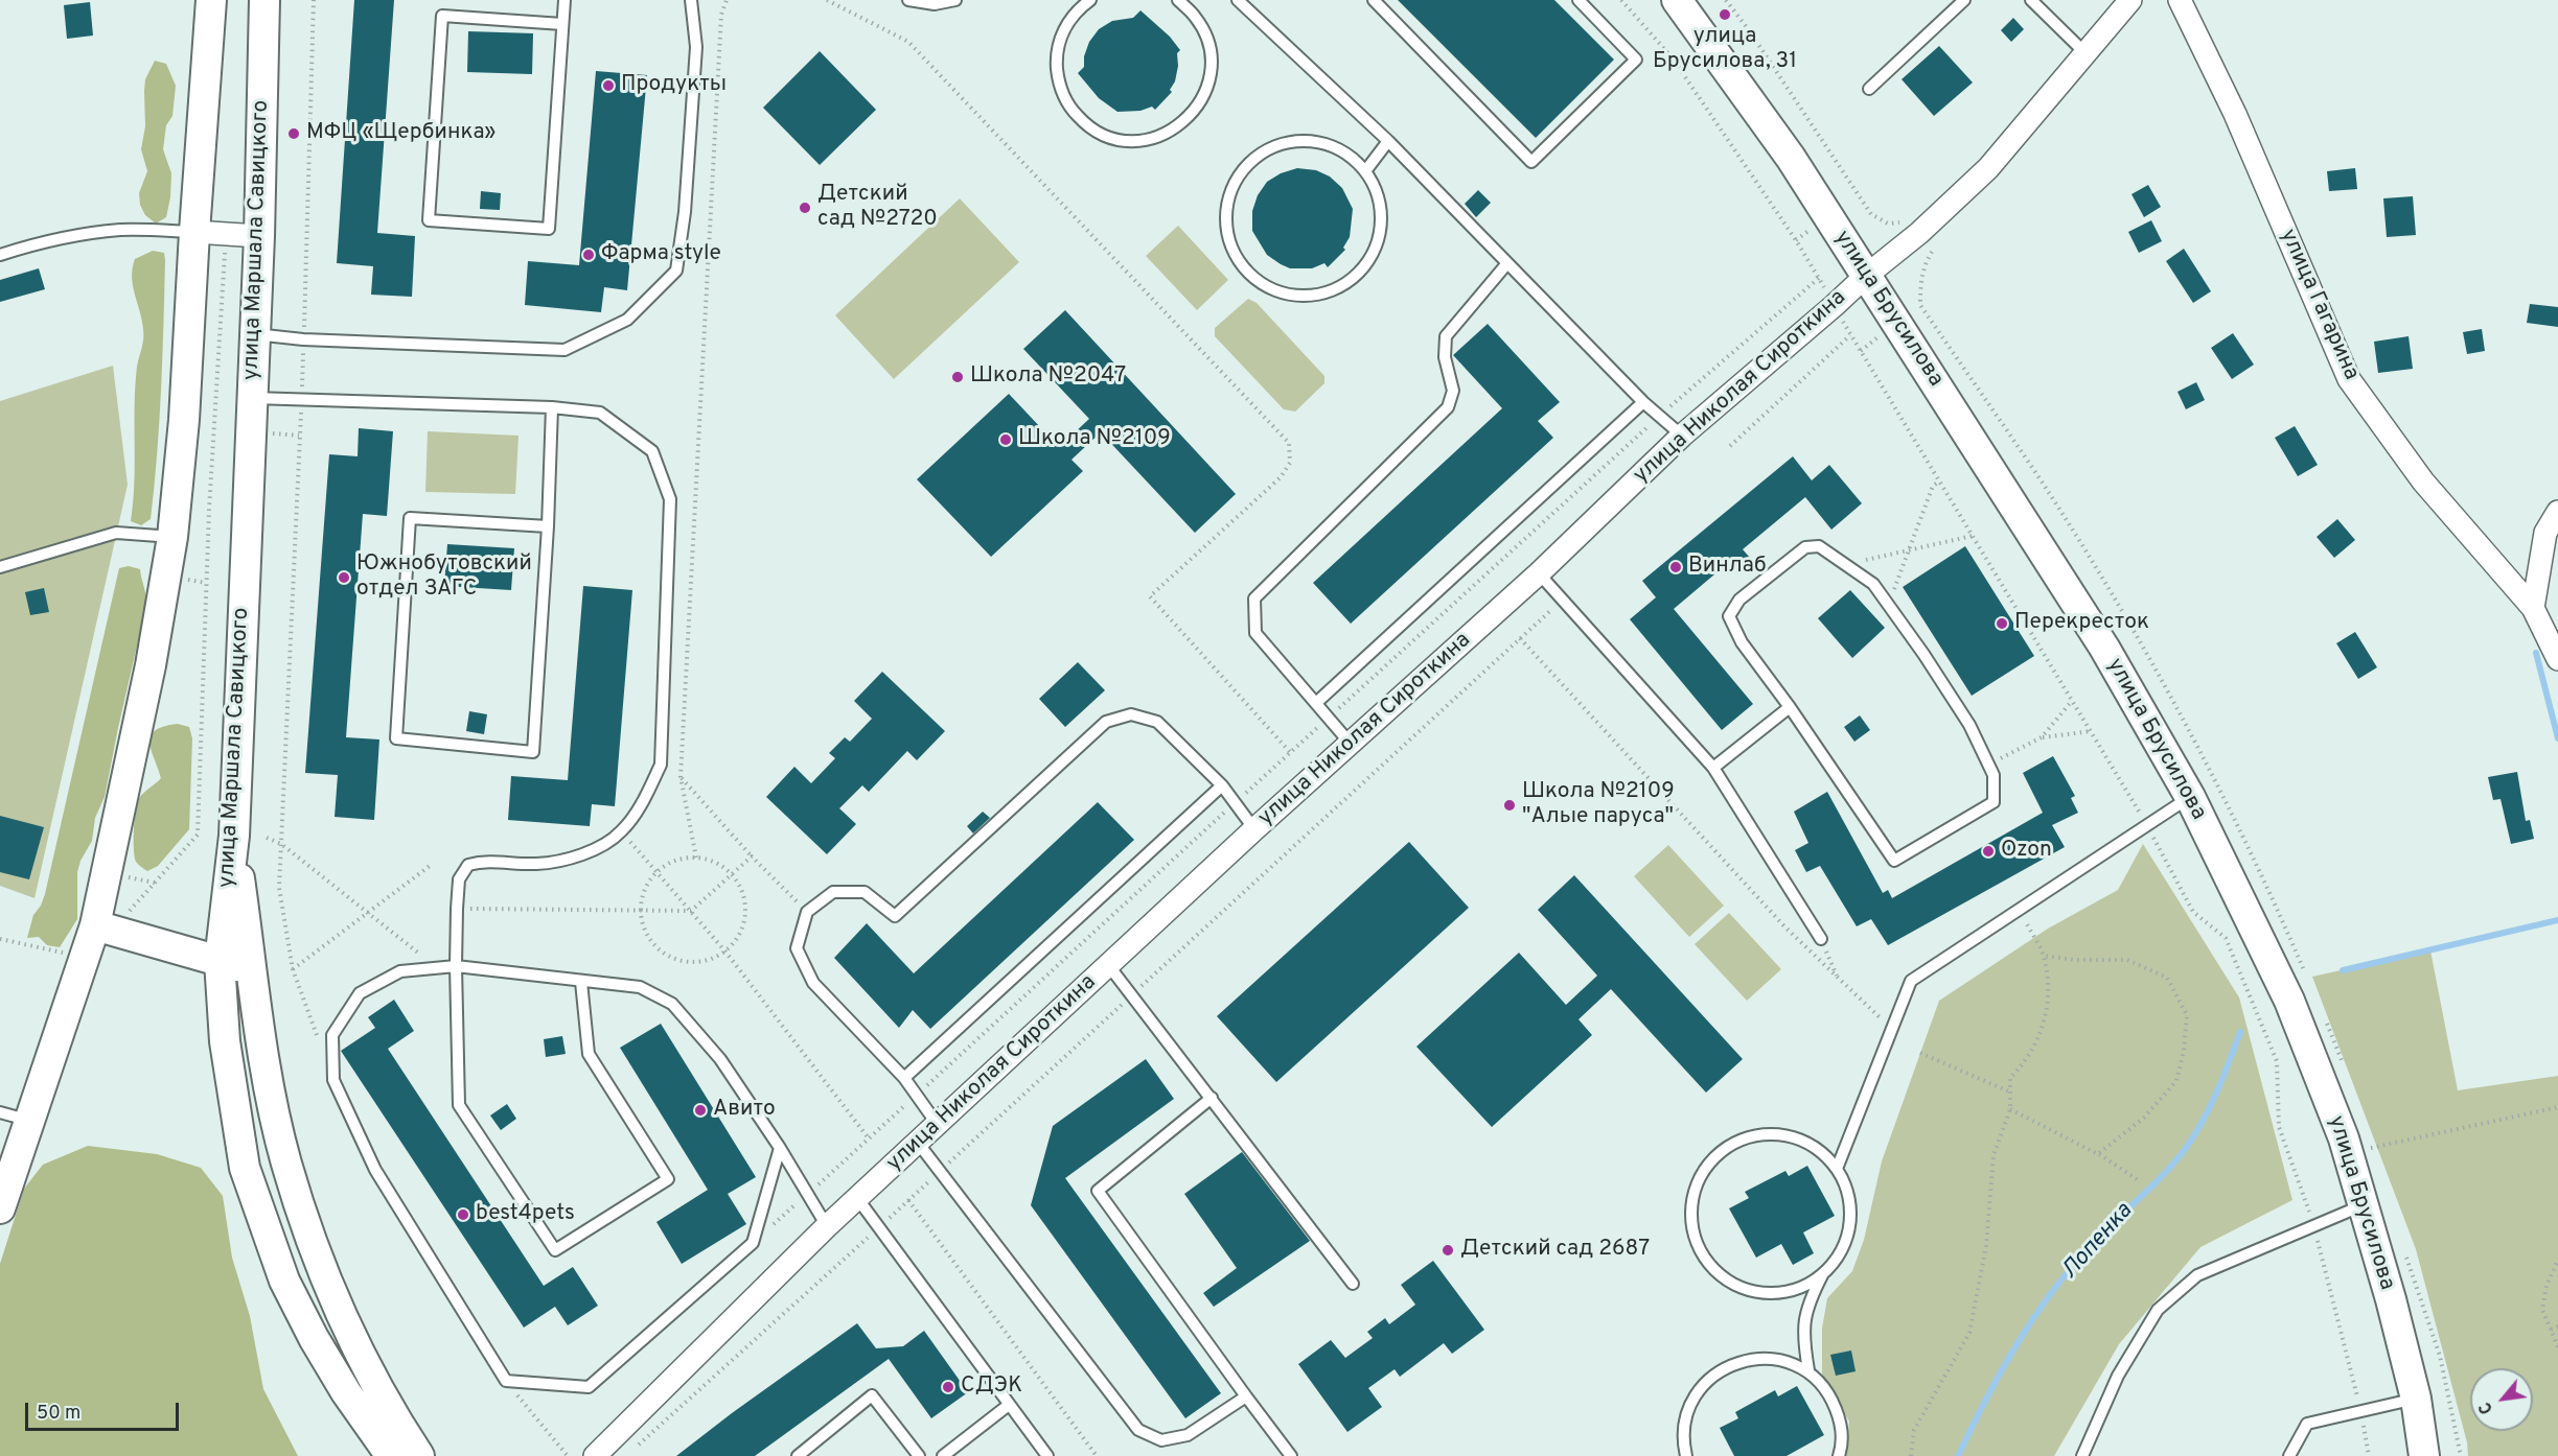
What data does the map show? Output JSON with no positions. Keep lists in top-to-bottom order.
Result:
{
  "streets": {
    "street": [
      "улица Маршала Савицкого",
      "улица Гагарина",
      "улица Брусилова",
      "улица Николая Сироткина"
    ]
  },
  "crossings": [
    ["улица Брусилова", "улица Николая Сироткина"]
  ],
  "water": ["Лопенка"],
  "places": [
    "улица Брусилова, 31",
    "Продукты",
    "МФЦ «Щербинка»",
    "Детский сад №2720",
    "Фарма style",
    "Школа №2047",
    "Школа №2109",
    "Винлаб",
    "Южнобутовский отдел ЗАГС",
    "Перекресток",
    "Школа №2109 \"Алые паруса\"",
    "Ozon",
    "Авито",
    "best4pets",
    "Детский сад 2687",
    "СДЭК"
  ],
  "scale_bar": "50 m",
  "north": "bottom left"
}
